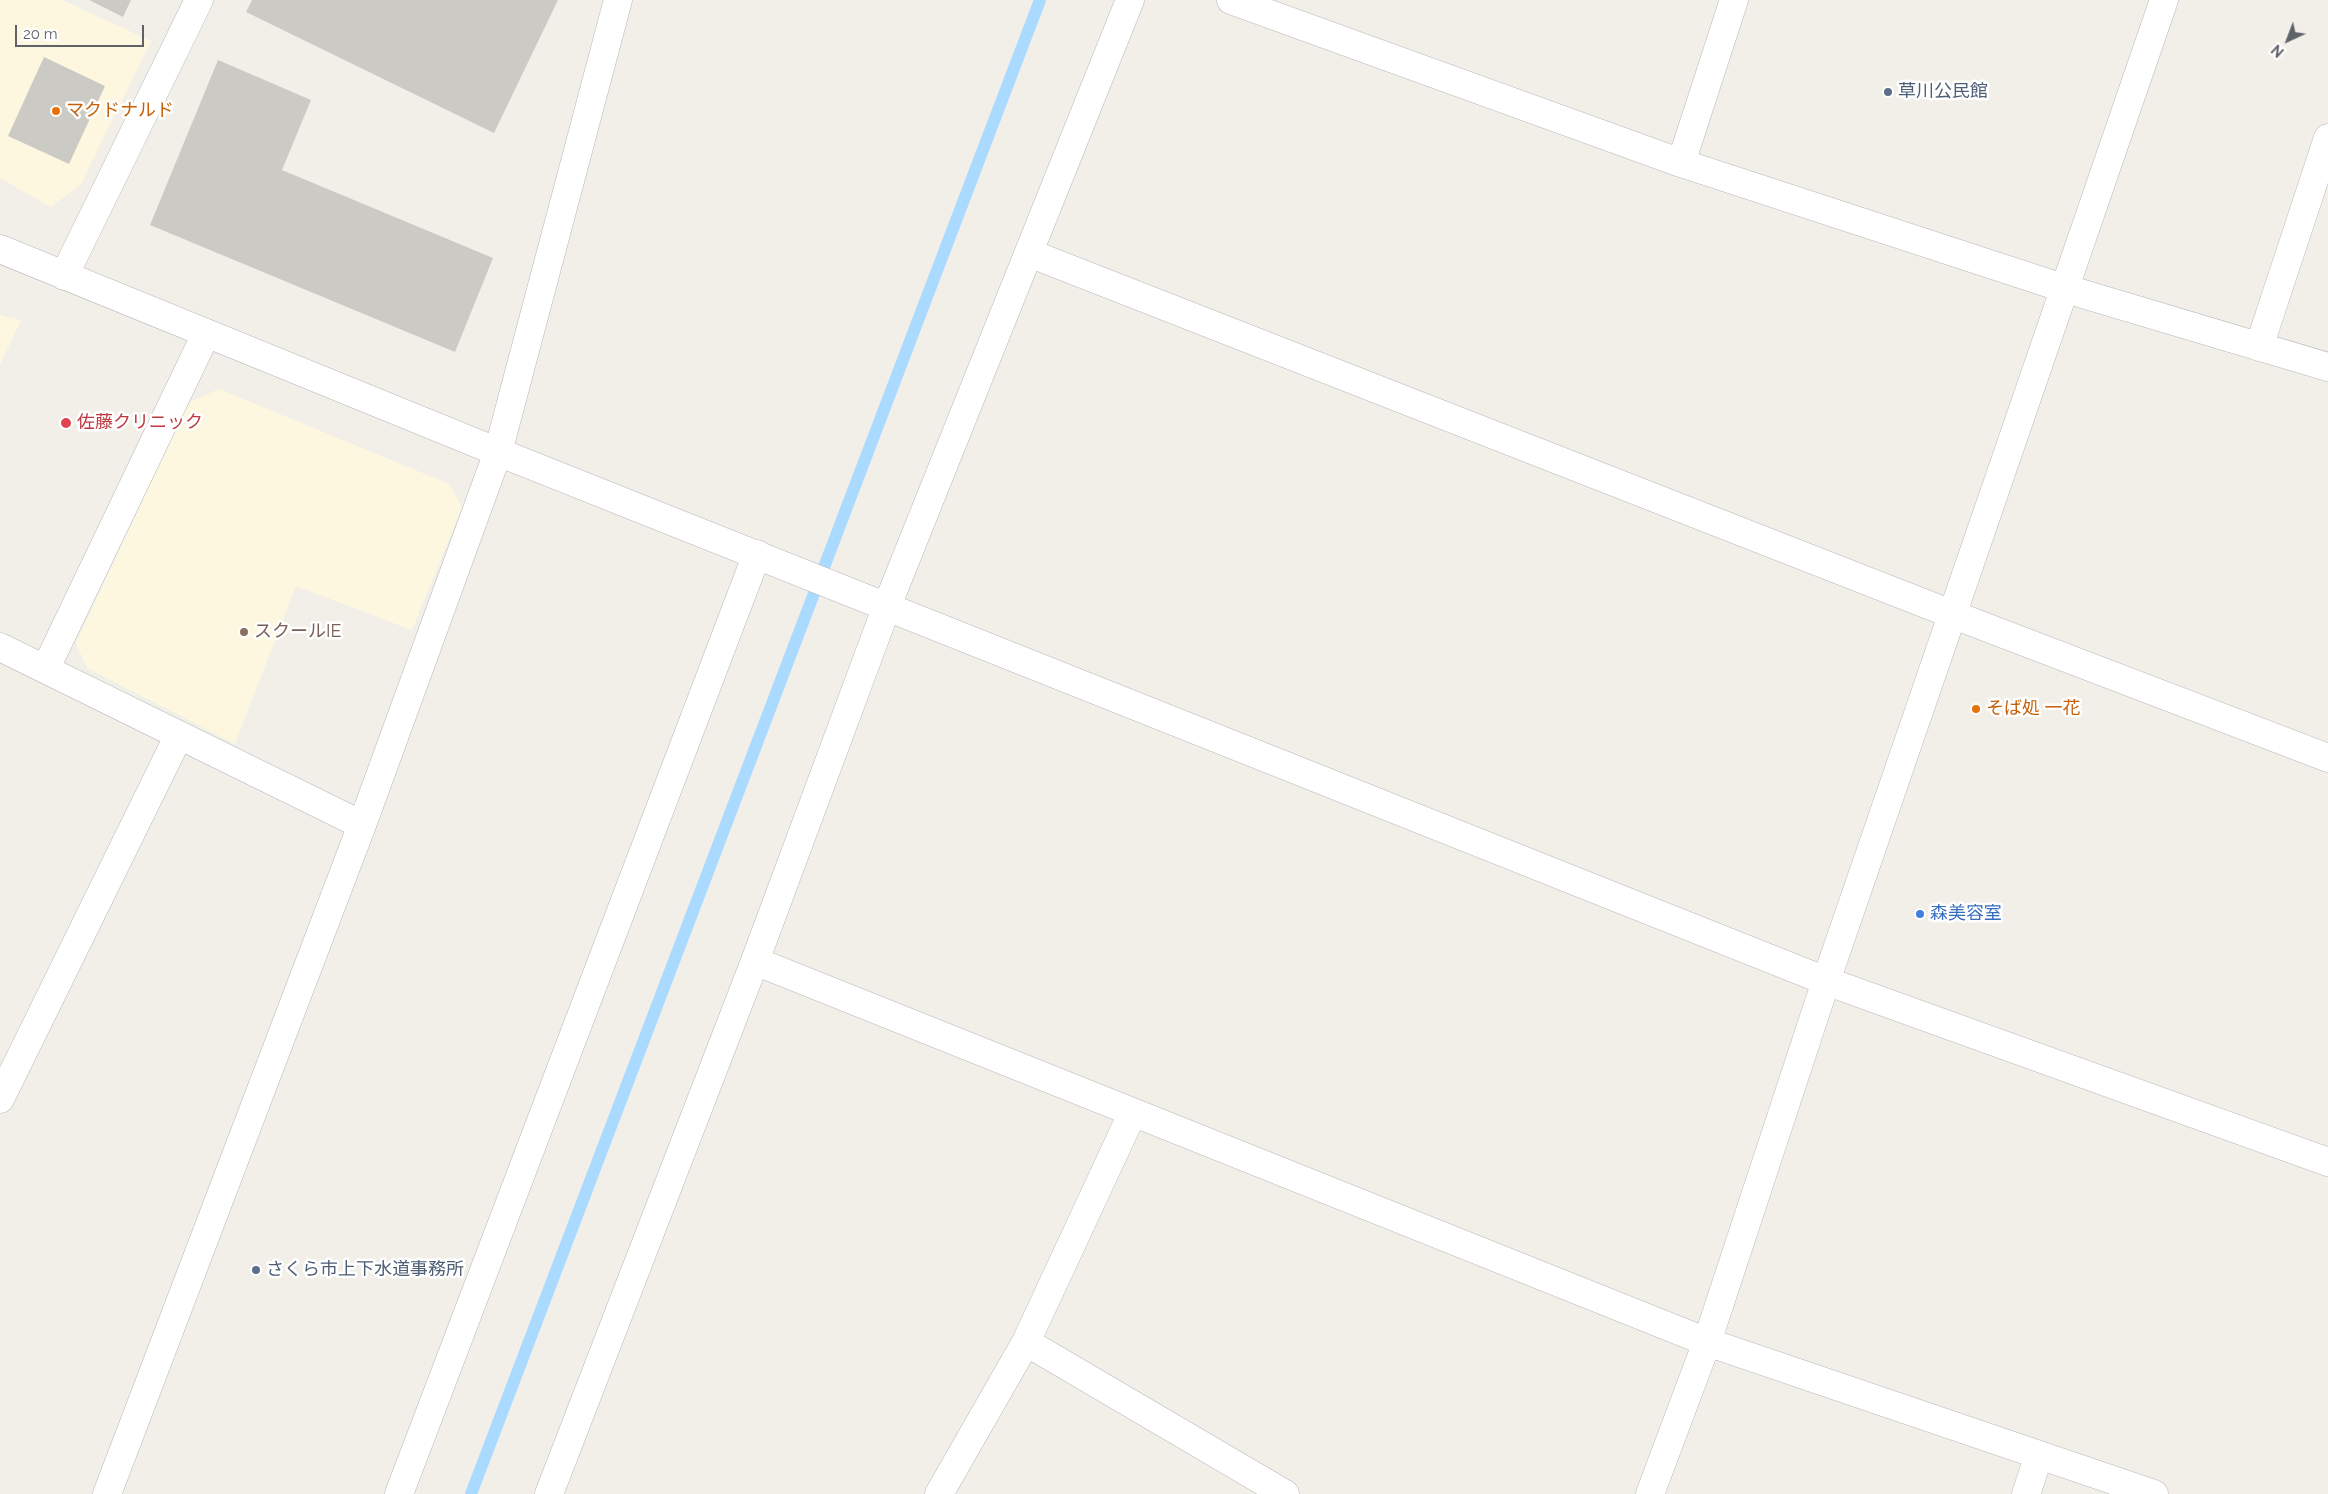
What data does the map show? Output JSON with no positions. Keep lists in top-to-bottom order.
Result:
{
  "places": [
    "草川公民館",
    "マクドナルド",
    "佐藤クリニック",
    "スクールIE",
    "そば処 一花",
    "森美容室",
    "さくら市上下水道事務所"
  ],
  "scale_bar": "20 m",
  "north": "bottom left"
}
